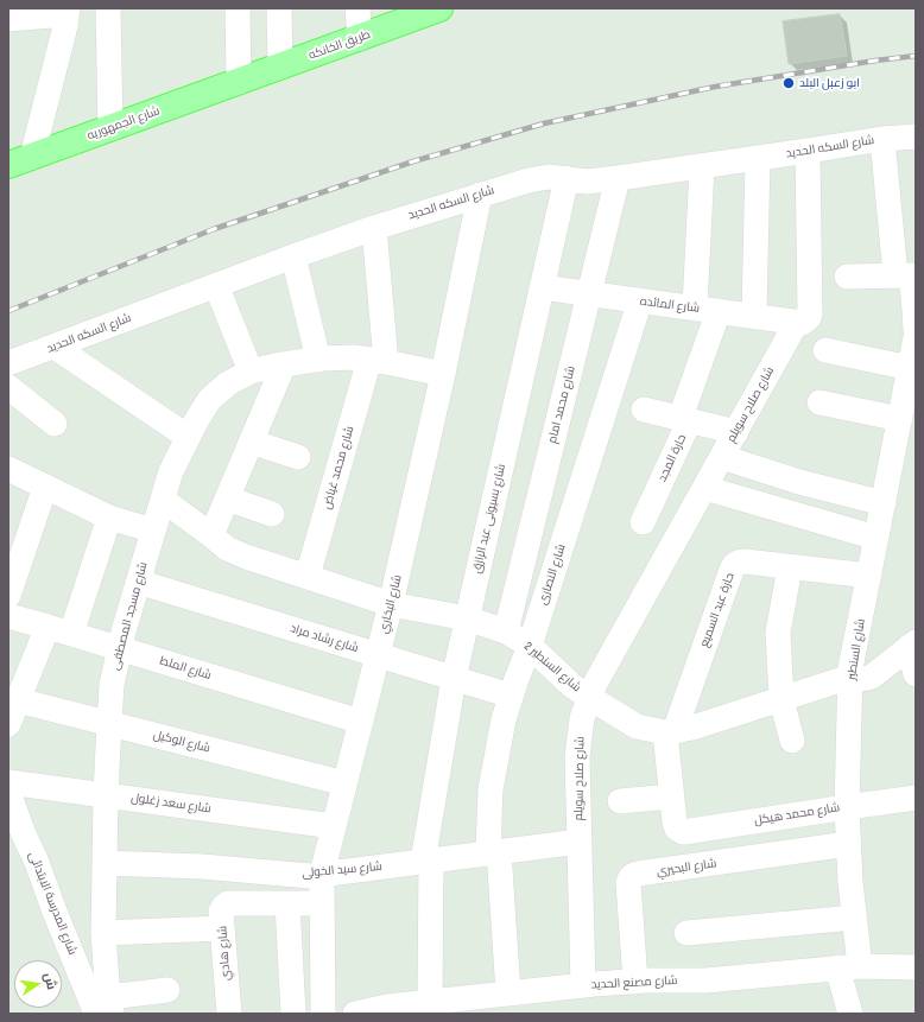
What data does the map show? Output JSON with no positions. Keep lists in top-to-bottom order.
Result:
{
  "streets": {
    "main road": ["طريق الخانكه", "شارع الجمهوريه"],
    "street": [
      "شارع السكه الحديد",
      "شارع المائده",
      "شارع محمد امام",
      "شارع صلاح سويلم",
      "حارة المجد",
      "شارع محمد غياض",
      "شارع بسيونى عبد الرازق",
      "شارع النصارى",
      "شارع البخاري",
      "حارة عبد السميع",
      "شارع مسجد المصطفى",
      "شارع رشاد مراد",
      "شارع السنطير",
      "شارع السنطير 2",
      "شارع الملط",
      "شارع الوكيل",
      "شارع سعد زغلول",
      "شارع محمد هيكل",
      "شارع البحيري",
      "شارع سيد الخولى",
      "شارع المدرسة الابتدائى",
      "شارع هادي",
      "شارع مصنع الحديد"
    ]
  },
  "crossings": [
    ["طريق الخانكه", "شارع الجمهوريه"],
    ["شارع السكه الحديد", "شارع محمد امام"],
    ["شارع السكه الحديد", "شارع صلاح سويلم"],
    ["شارع السكه الحديد", "شارع بسيونى عبد الرازق"],
    ["شارع السكه الحديد", "شارع البخاري"],
    ["شارع المائده", "شارع محمد امام"],
    ["شارع المائده", "شارع صلاح سويلم"],
    ["شارع المائده", "حارة المجد"],
    ["شارع المائده", "شارع بسيونى عبد الرازق"],
    ["شارع المائده", "شارع النصارى"],
    ["شارع محمد امام", "شارع السنطير 2"],
    ["شارع صلاح سويلم", "شارع السنطير 2"],
    ["شارع صلاح سويلم", "شارع سيد الخولى"],
    ["شارع صلاح سويلم", "شارع مصنع الحديد"],
    ["شارع محمد غياض", "شارع مسجد المصطفى"],
    ["شارع محمد غياض", "شارع السنطير 2"],
    ["شارع بسيونى عبد الرازق", "شارع رشاد مراد"],
    ["شارع بسيونى عبد الرازق", "شارع السنطير 2"],
    ["شارع بسيونى عبد الرازق", "شارع سيد الخولى"],
    ["شارع بسيونى عبد الرازق", "شارع مصنع الحديد"],
    ["شارع النصارى", "شارع رشاد مراد"],
    ["شارع النصارى", "شارع السنطير 2"],
    ["شارع النصارى", "شارع سيد الخولى"],
    ["شارع النصارى", "شارع مصنع الحديد"],
    ["شارع البخاري", "شارع مسجد المصطفى"],
    ["شارع البخاري", "شارع رشاد مراد"],
    ["شارع البخاري", "شارع السنطير 2"],
    ["شارع البخاري", "شارع الملط"],
    ["شارع البخاري", "شارع الوكيل"],
    ["شارع البخاري", "شارع سعد زغلول"],
    ["شارع البخاري", "شارع سيد الخولى"],
    ["شارع البخاري", "شارع هادي"],
    ["حارة عبد السميع", "شارع السنطير"],
    ["حارة عبد السميع", "شارع السنطير 2"],
    ["شارع مسجد المصطفى", "شارع رشاد مراد"],
    ["شارع مسجد المصطفى", "شارع السنطير 2"],
    ["شارع مسجد المصطفى", "شارع الملط"],
    ["شارع مسجد المصطفى", "شارع الوكيل"],
    ["شارع مسجد المصطفى", "شارع سعد زغلول"],
    ["شارع مسجد المصطفى", "شارع سيد الخولى"],
    ["شارع مسجد المصطفى", "شارع المدرسة الابتدائى"],
    ["شارع السنطير", "شارع السنطير 2"],
    ["شارع السنطير", "شارع محمد هيكل"],
    ["شارع السنطير", "شارع البحيري"],
    ["شارع السنطير", "شارع مصنع الحديد"],
    ["شارع البحيري", "شارع مصنع الحديد"]
  ],
  "places": ["ابو زعبل البلد"],
  "north": "right"
}
